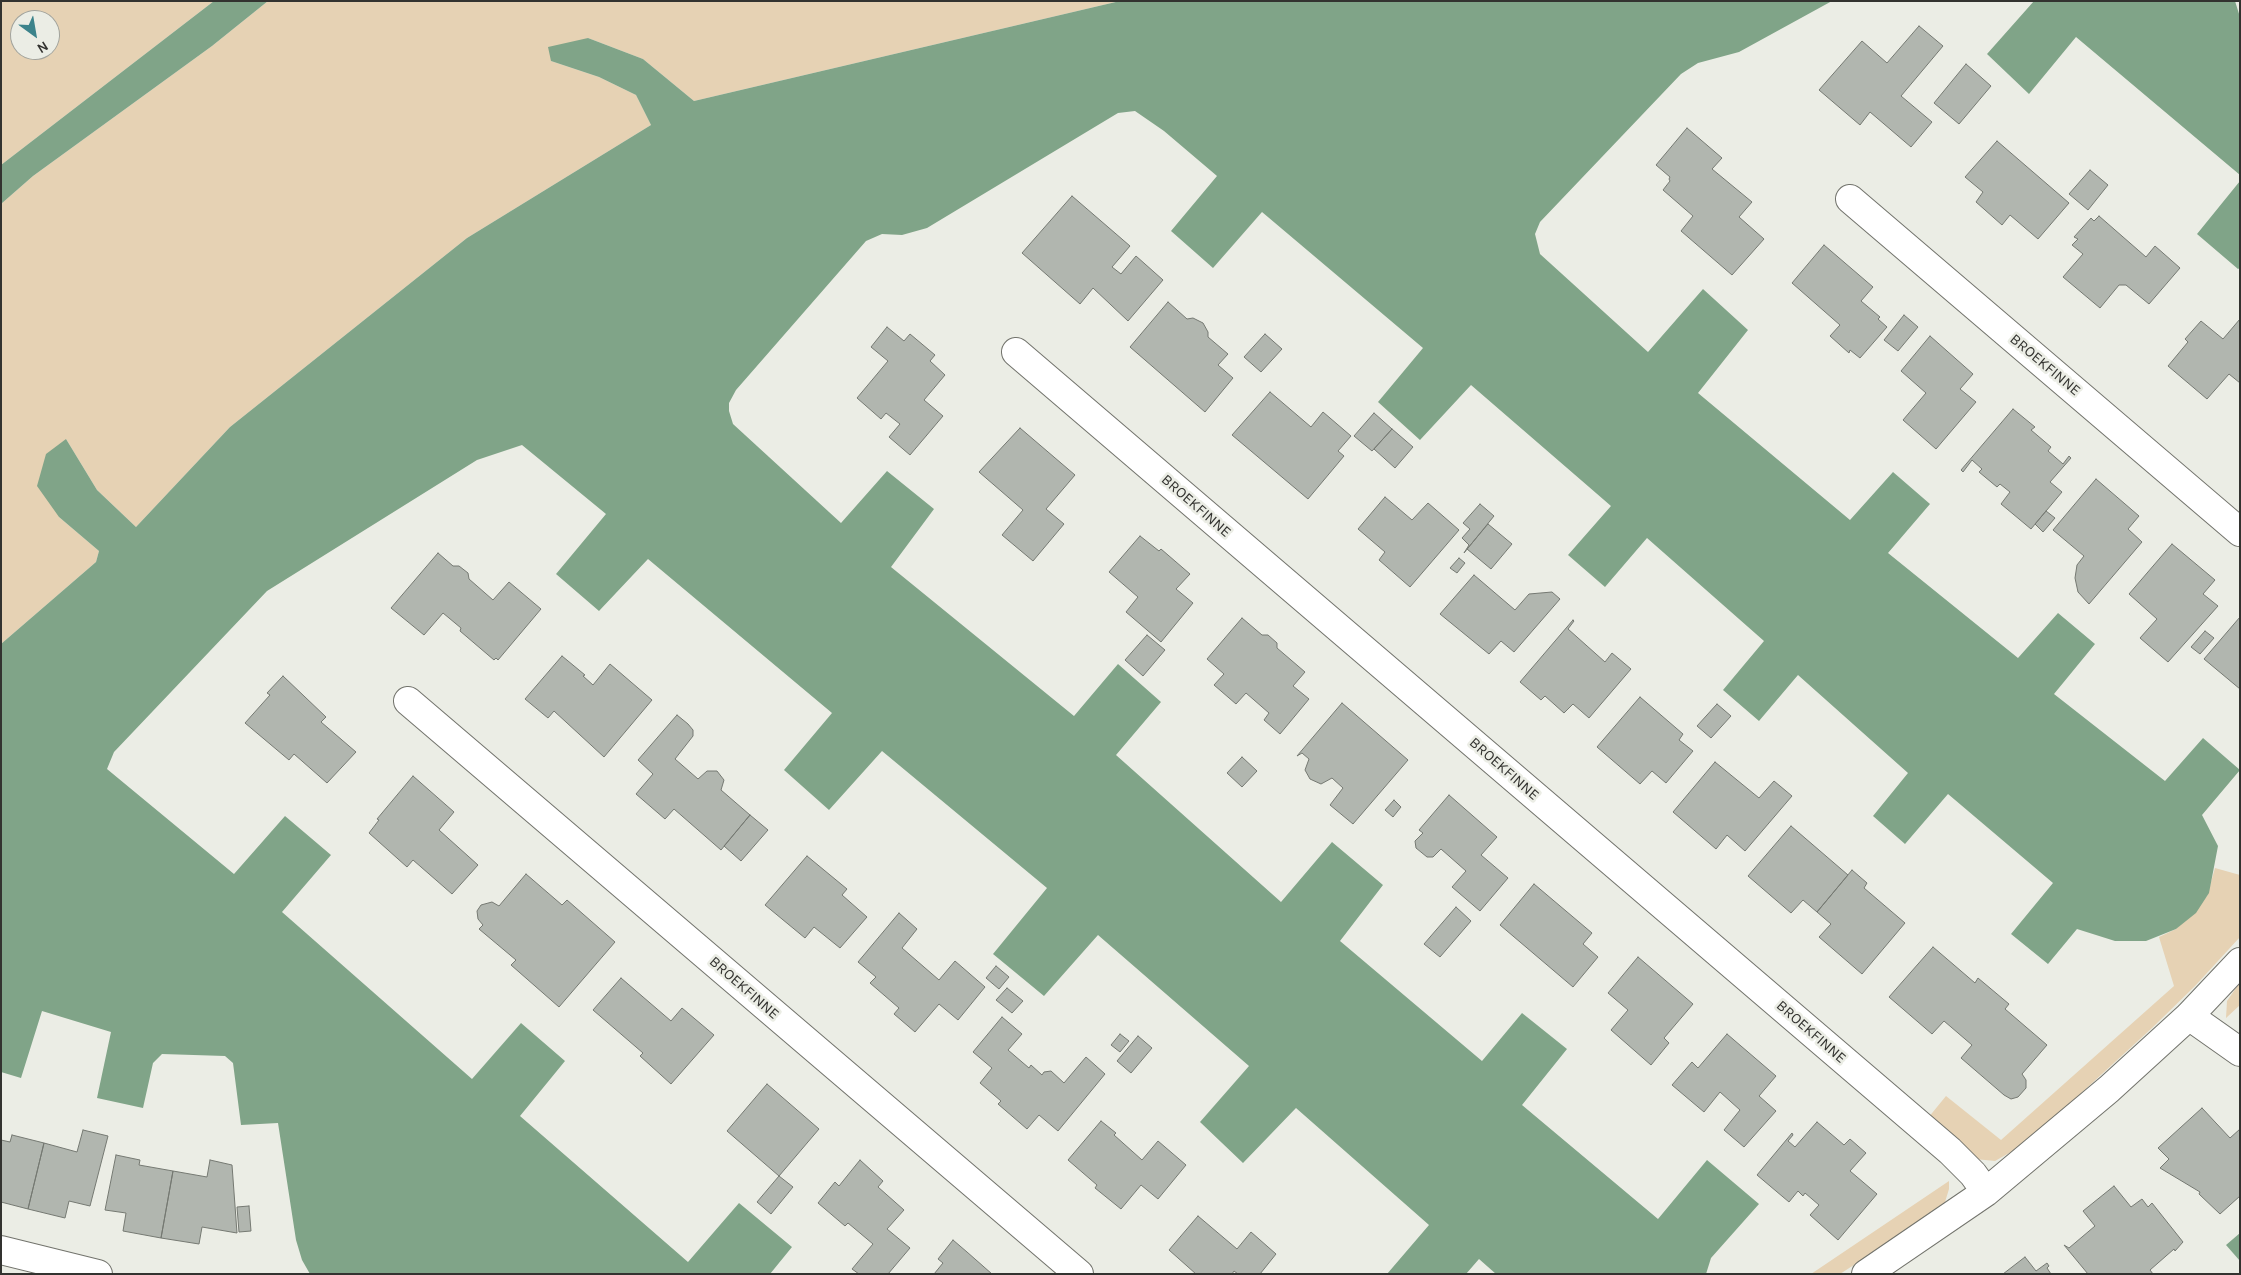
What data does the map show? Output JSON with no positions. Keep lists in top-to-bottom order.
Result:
{
  "streets": {
    "street": ["BROEKFINNE"]
  },
  "north": "bottom right"
}
